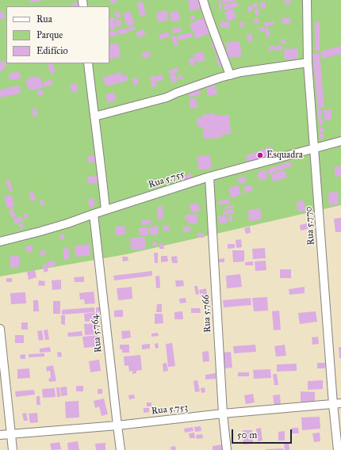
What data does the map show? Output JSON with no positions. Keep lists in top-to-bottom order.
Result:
{
  "streets": {
    "street": [
      "Rua 5.755",
      "Rua 5.770",
      "Rua 5.766",
      "Rua 5.764",
      "Rua 5.753"
    ]
  },
  "crossings": [
    ["Rua 5.755", "Rua 5.770"],
    ["Rua 5.755", "Rua 5.766"],
    ["Rua 5.755", "Rua 5.764"],
    ["Rua 5.770", "Rua 5.753"],
    ["Rua 5.766", "Rua 5.753"],
    ["Rua 5.764", "Rua 5.753"]
  ],
  "places": ["Esquadra"],
  "legend": ["Rua", "Parque", "Edifício"],
  "scale_bar": "50 m"
}
